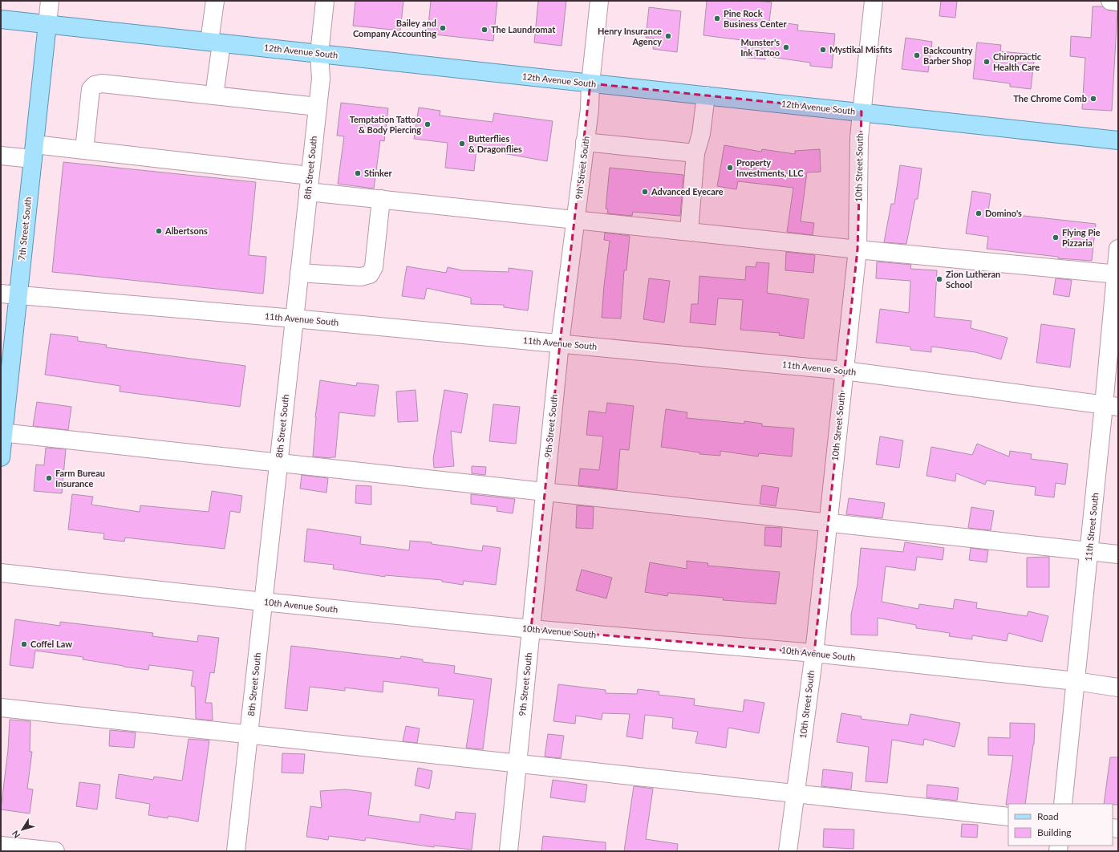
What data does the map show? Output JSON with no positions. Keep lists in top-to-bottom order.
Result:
{
  "streets": {
    "main road": ["12th Avenue South", "7th Street South"],
    "street": [
      "8th Street South",
      "9th Street South",
      "10th Street South",
      "11th Avenue South",
      "11th Street South",
      "10th Avenue South"
    ]
  },
  "crossings": [
    ["12th Avenue South", "8th Street South"],
    ["12th Avenue South", "9th Street South"],
    ["12th Avenue South", "10th Street South"],
    ["12th Avenue South", "7th Street South"],
    ["8th Street South", "11th Avenue South"],
    ["8th Street South", "10th Avenue South"],
    ["9th Street South", "11th Avenue South"],
    ["9th Street South", "10th Avenue South"],
    ["10th Street South", "11th Avenue South"],
    ["10th Street South", "10th Avenue South"],
    ["7th Street South", "11th Avenue South"],
    ["11th Avenue South", "11th Street South"],
    ["11th Street South", "10th Avenue South"]
  ],
  "places": [
    "Pine Rock Business Center",
    "Bailey and Company Accounting",
    "The Laundromat",
    "Henry Insurance Agency",
    "Munster's Ink Tattoo",
    "Mystikal Misfits",
    "Backcountry Barber Shop",
    "Chiropractic Health Care",
    "The Chrome Comb",
    "Temptation Tattoo & Body Piercing",
    "Butterflies & Dragonflies",
    "Property Investments, LLC",
    "Stinker",
    "Advanced Eyecare",
    "Domino's",
    "Albertsons",
    "Flying Pie Pizzaria",
    "Zion Lutheran School",
    "Farm Bureau Insurance",
    "Coffel Law"
  ],
  "legend": ["Road", "Building"],
  "north": "bottom left"
}
